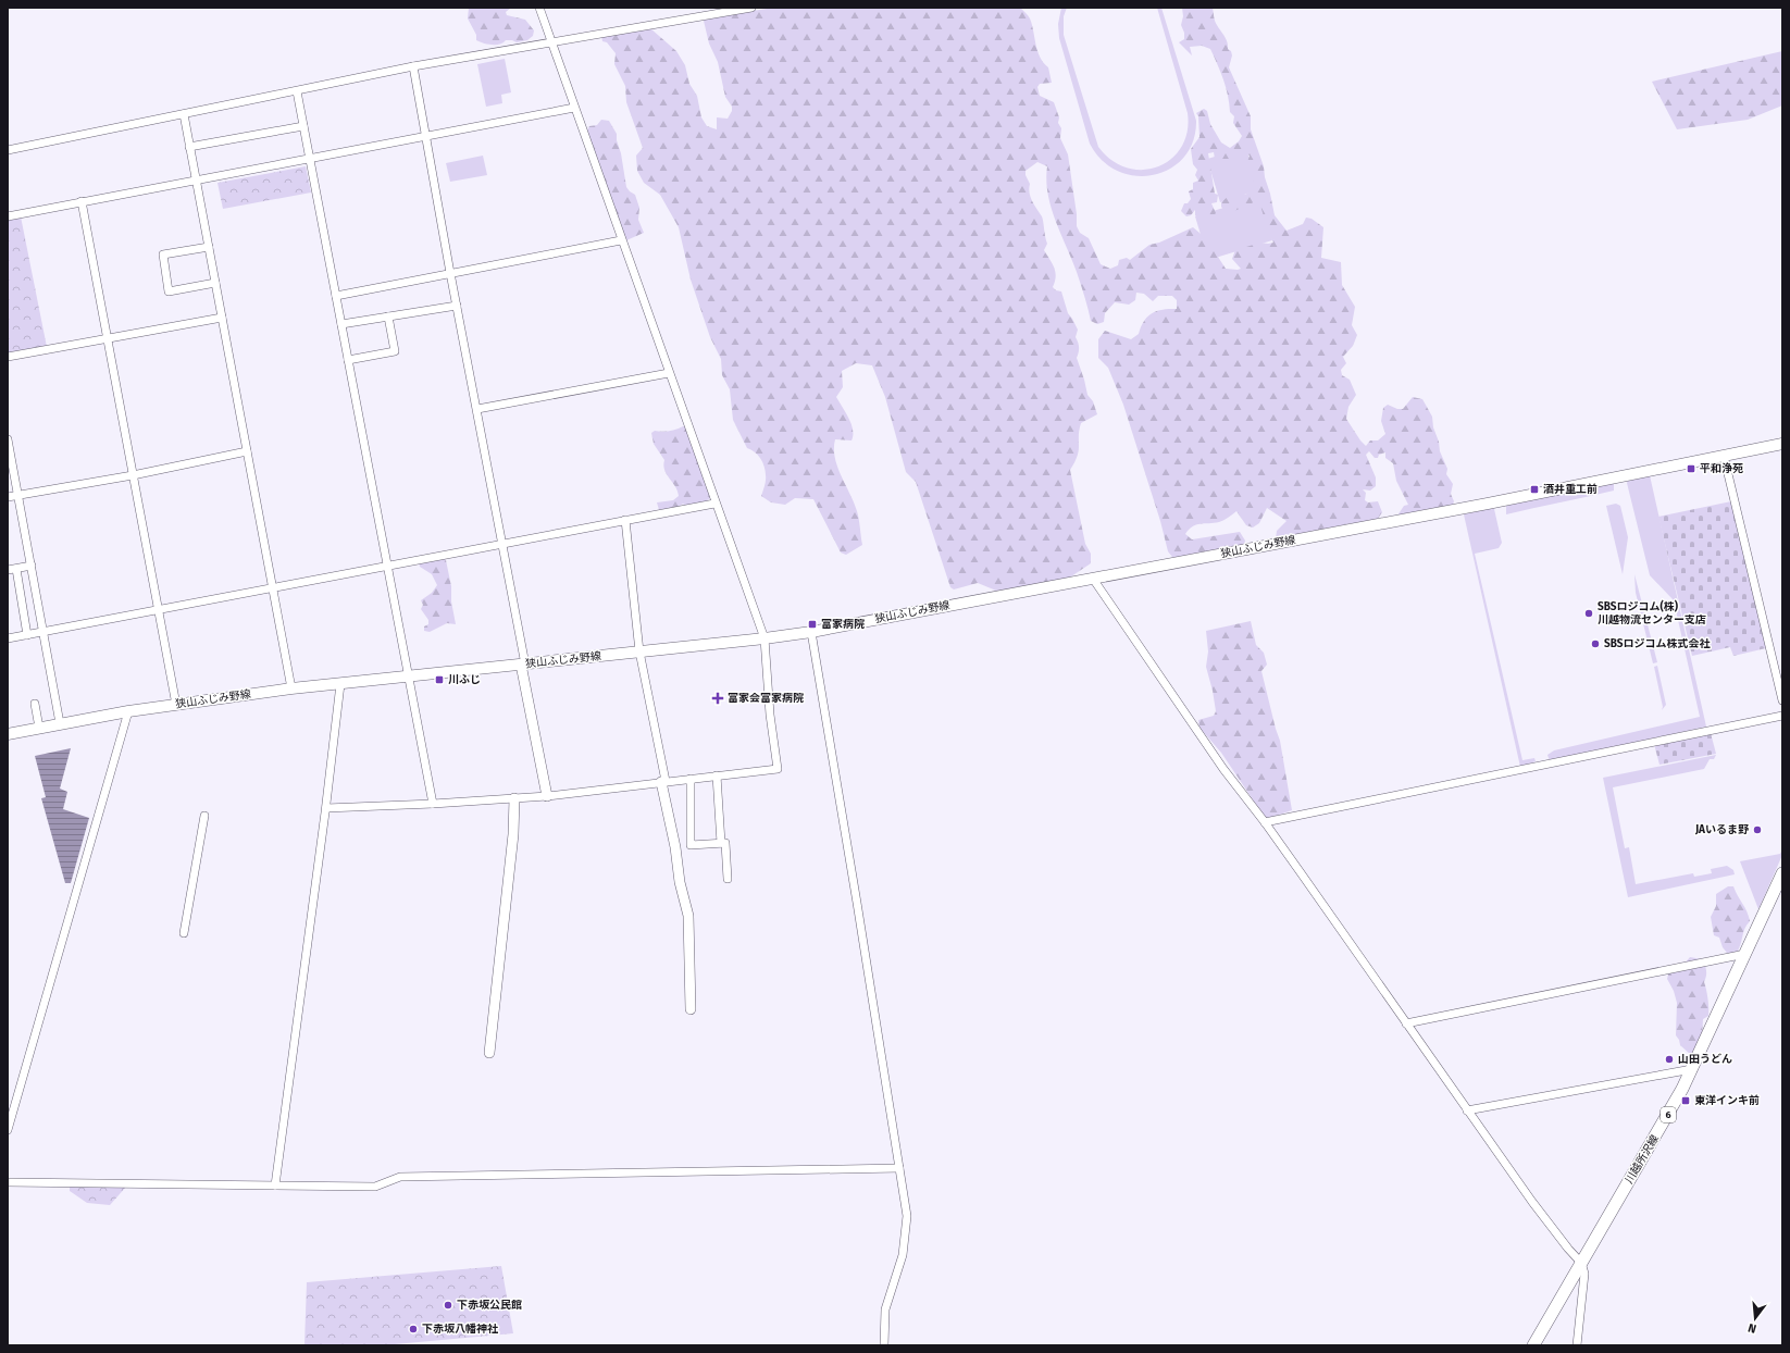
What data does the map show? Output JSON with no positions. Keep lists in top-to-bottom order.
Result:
{
  "streets": {
    "main road": ["狭山ふじみ野線", "6", "川越所沢線"]
  },
  "places": {
    "transit": [
      "平和浄苑",
      "酒井重工前",
      "富家病院",
      "川ふじ",
      "東洋インキ前"
    ],
    "other": [
      "SBSロジコム(株) 川越物流センター支店",
      "SBSロジコム株式会社",
      "JAいるま野",
      "山田うどん",
      "下赤坂公民館",
      "下赤坂八幡神社"
    ],
    "health": ["富家会富家病院"]
  },
  "north": "bottom"
}
